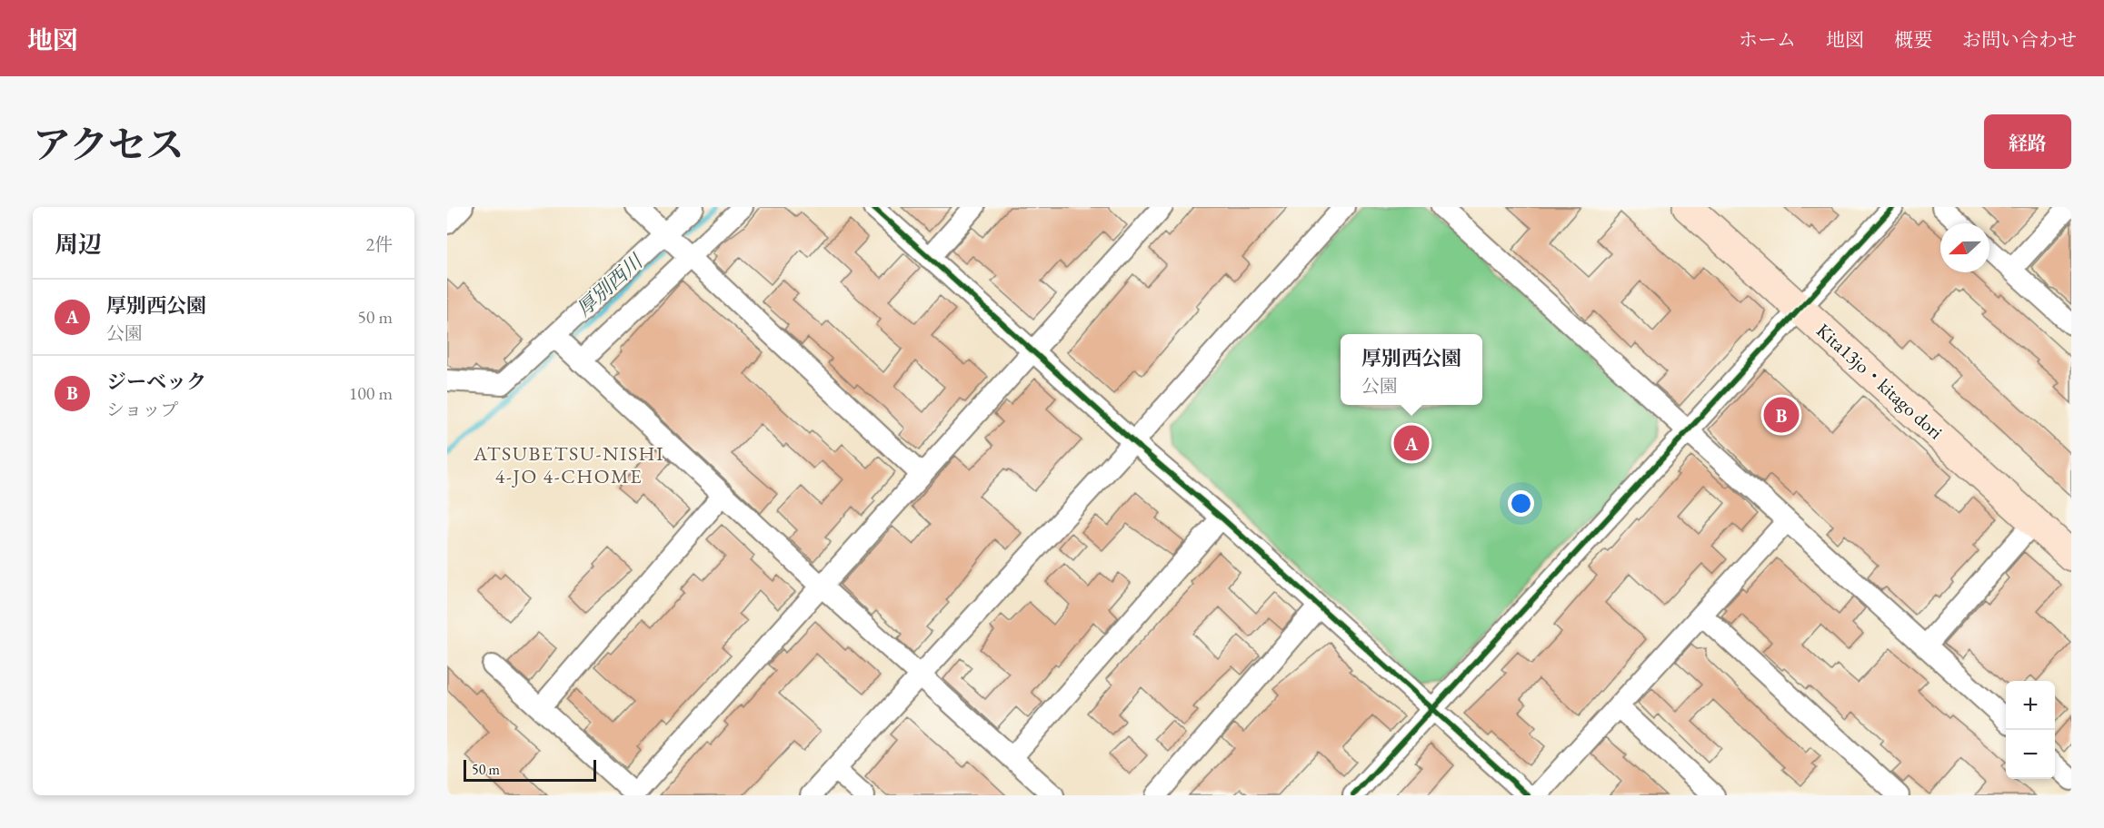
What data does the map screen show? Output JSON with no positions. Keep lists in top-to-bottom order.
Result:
{
  "streets": {
    "main road": ["Kita13jo・kitago dori"]
  },
  "districts": ["ATSUBETSU-NISHI 4-JO 4-CHOME"],
  "water": ["厚別西川"],
  "scale_bar": "50 m",
  "north": "left",
  "page": {
    "header": "地図",
    "nav": [
      "ホーム",
      "地図",
      "概要",
      "お問い合わせ"
    ],
    "title": "アクセス",
    "buttons": "経路",
    "heading": ["周辺", "2件"],
    "list": [
      {
        "mark": "A",
        "name": "厚別西公園",
        "note": "公園",
        "value": "50 m"
      },
      {
        "mark": "B",
        "name": "ジーベック",
        "note": "ショップ",
        "value": "100 m"
      }
    ],
    "popup": ["厚別西公園", "公園"],
    "pins": ["B", "A"],
    "map_buttons": ["+", "−"],
    "scale": "50 m"
  }
}
